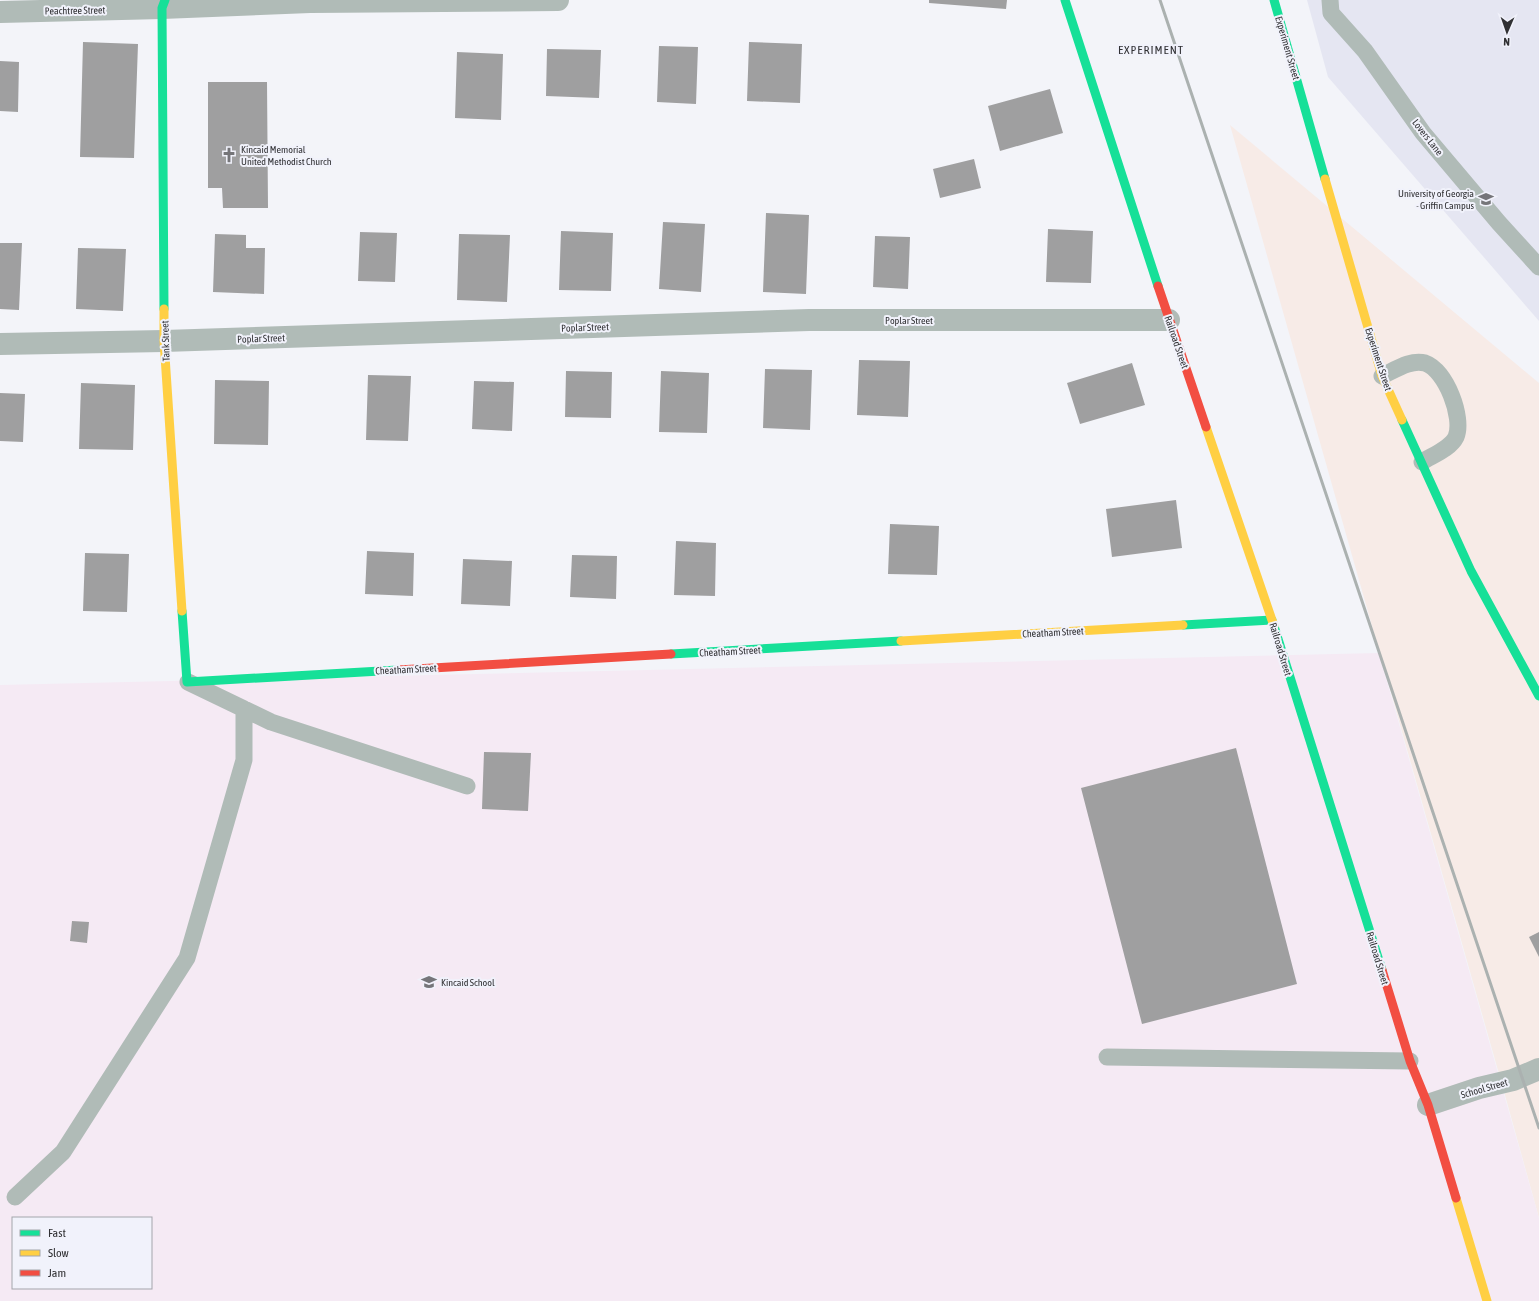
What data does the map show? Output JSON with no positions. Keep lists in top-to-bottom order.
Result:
{
  "streets": {
    "street": [
      "Peachtree Street",
      "Experiment Street",
      "Poplar Street",
      "Tank Street",
      "Railroad Street",
      "Cheatham Street",
      "School Street"
    ],
    "lane": ["Lovers Lane"]
  },
  "crossings": [
    ["Peachtree Street", "Tank Street"],
    ["Poplar Street", "Tank Street"],
    ["Poplar Street", "Railroad Street"],
    ["Tank Street", "Cheatham Street"],
    ["Railroad Street", "Cheatham Street"],
    ["Railroad Street", "School Street"]
  ],
  "districts": ["EXPERIMENT"],
  "places": {
    "church": ["Kincaid Memorial United Methodist Church"],
    "school or university": ["University of Georgia - Griffin Campus", "Kincaid School"]
  },
  "legend": ["Fast", "Slow", "Jam"],
  "north": "bottom"
}
